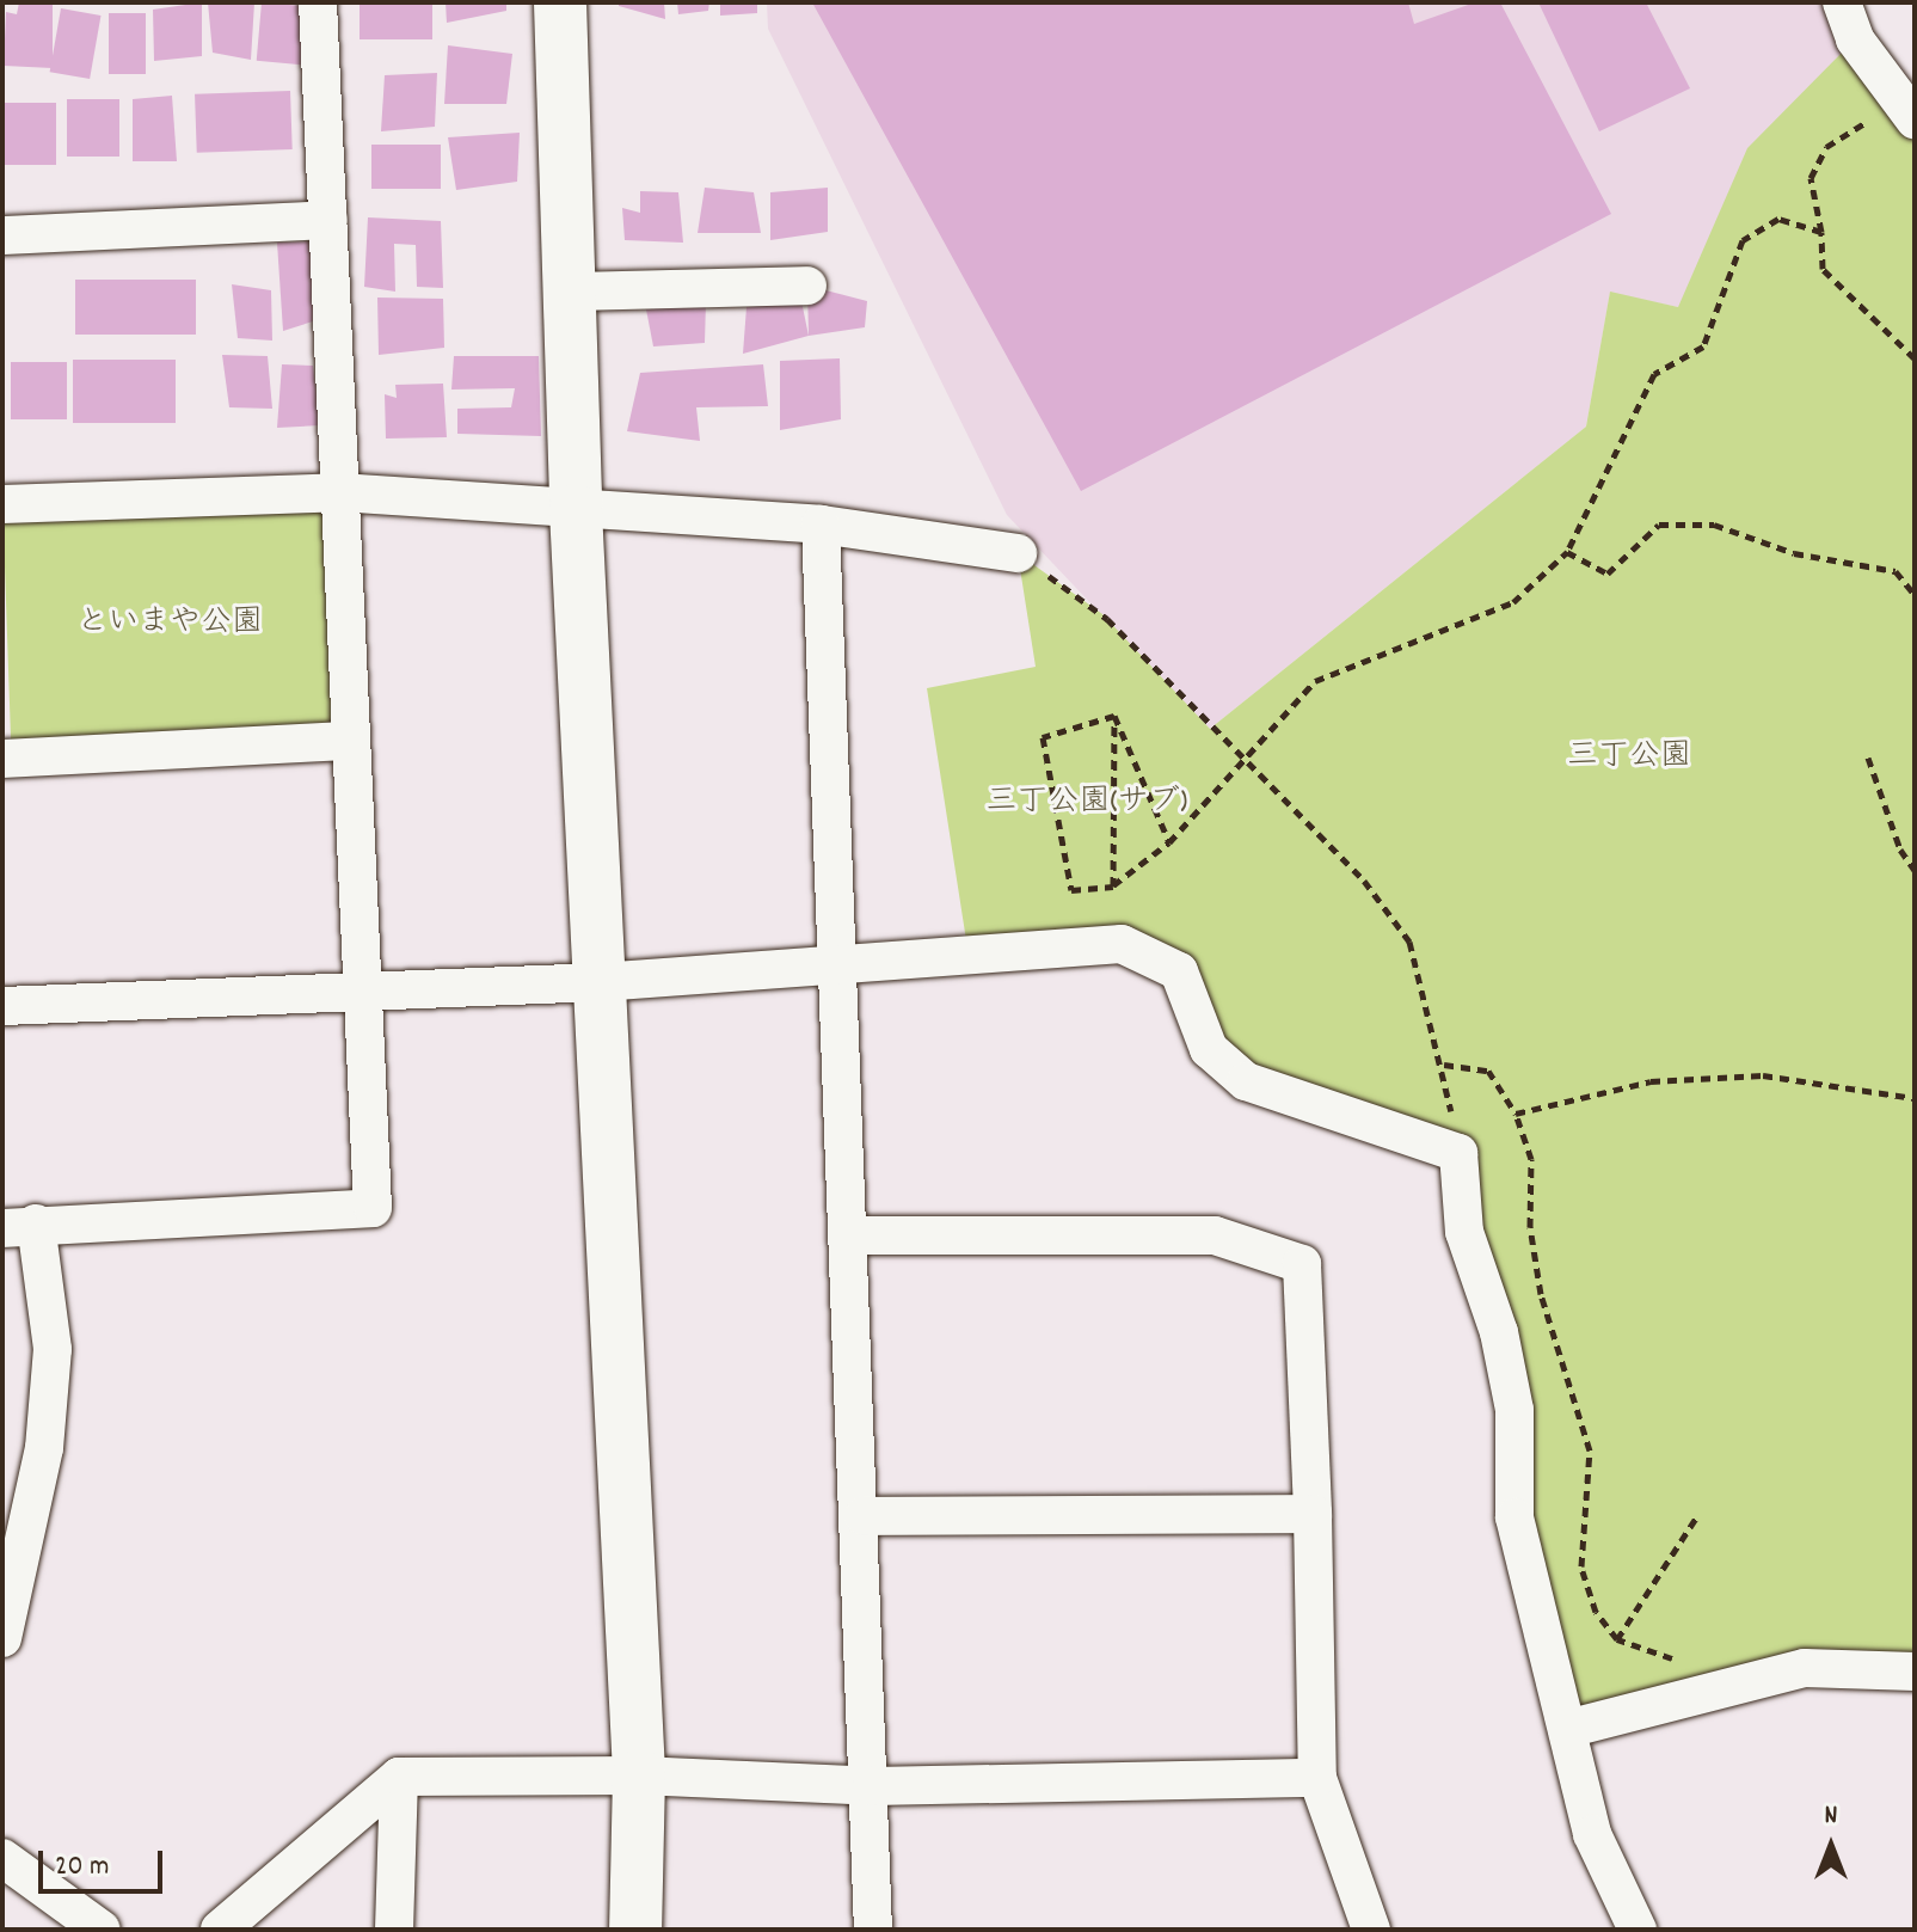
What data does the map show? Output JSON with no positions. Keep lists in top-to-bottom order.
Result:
{
  "parks": ["といまや公園", "三丁公園", "三丁公園(サブ)"],
  "scale_bar": "20 m",
  "north": "top"
}
